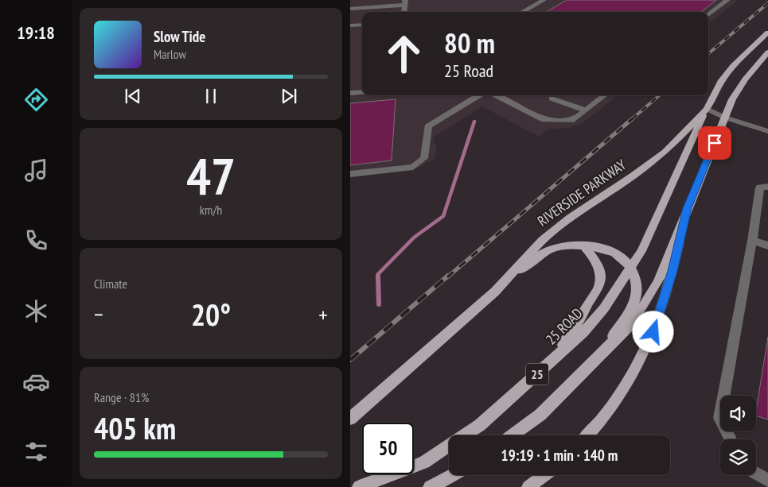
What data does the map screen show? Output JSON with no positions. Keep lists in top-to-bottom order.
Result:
{
  "streets": {
    "main road": ["RIVERSIDE PARKWAY", "25 ROAD", "25"]
  },
  "crossings": [
    ["RIVERSIDE PARKWAY", "25 ROAD"]
  ],
  "page": {
    "tabs": "19:18",
    "turn": ["80 m", "25 Road"],
    "song": ["Slow Tide", "Marlow"],
    "tile": [
      ["47", "km/h"],
      "Climate",
      ["Range · 81%", "405 km"]
    ],
    "heat": ["−", "20°", "+"],
    "limit": "50",
    "trip": "19:19 · 1 min · 140 m"
  }
}
